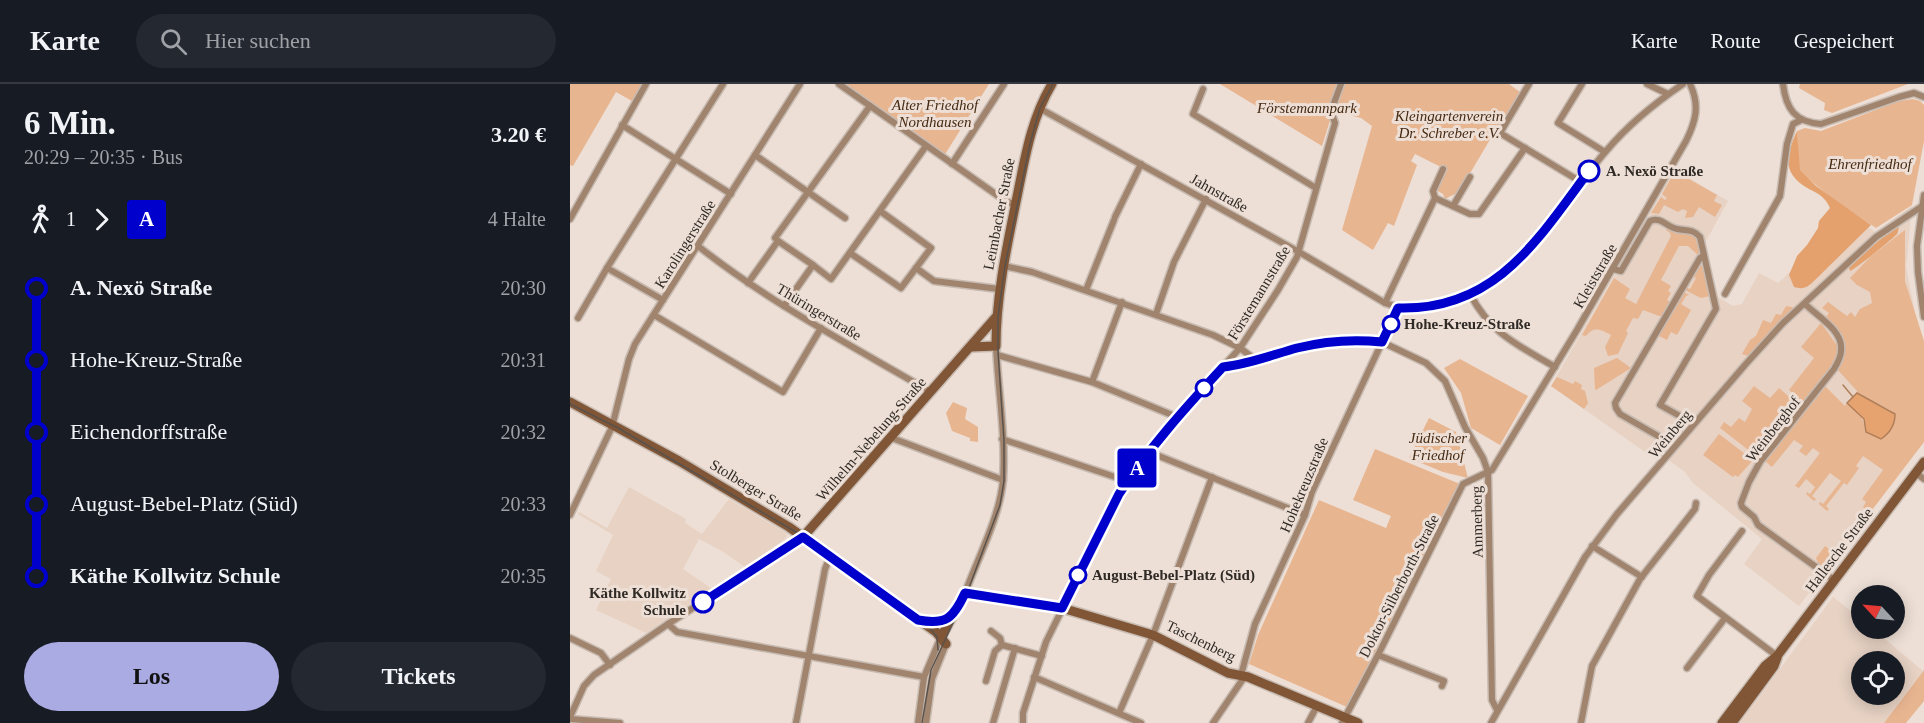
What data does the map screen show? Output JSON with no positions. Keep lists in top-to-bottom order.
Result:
{
  "streets": {
    "main road": [
      "Leimbacher Straße",
      "Wilhelm-Nebelung-Straße",
      "Stolberger Straße",
      "Hallesche Straße",
      "Taschenberg"
    ],
    "street": [
      "Jahnstraße",
      "Karolingerstraße",
      "Kleiststraße",
      "Förstemannstraße",
      "Thüringerstraße",
      "Weinberghof",
      "Weinberg",
      "Hohekreuzstraße",
      "Ammerberg",
      "Doktor-Silberborth-Straße"
    ]
  },
  "crossings": [
    ["Jahnstraße", "Leimbacher Straße"],
    ["Jahnstraße", "Förstemannstraße"],
    ["Jahnstraße", "Hohekreuzstraße"],
    ["Leimbacher Straße", "Wilhelm-Nebelung-Straße"],
    ["Karolingerstraße", "Thüringerstraße"],
    ["Karolingerstraße", "Stolberger Straße"],
    ["Kleiststraße", "Ammerberg"],
    ["Kleiststraße", "Doktor-Silberborth-Straße"],
    ["Förstemannstraße", "Taschenberg"],
    ["Thüringerstraße", "Wilhelm-Nebelung-Straße"],
    ["Weinberghof", "Weinberg"],
    ["Weinberghof", "Hallesche Straße"],
    ["Weinberg", "Ammerberg"],
    ["Wilhelm-Nebelung-Straße", "Stolberger Straße"],
    ["Hohekreuzstraße", "Ammerberg"],
    ["Hohekreuzstraße", "Taschenberg"],
    ["Ammerberg", "Doktor-Silberborth-Straße"],
    ["Doktor-Silberborth-Straße", "Taschenberg"]
  ],
  "parks": [
    "Alter Friedhof Nordhausen",
    "Förstemannpark",
    "Kleingartenverein Dr. Schreber e.V.",
    "Ehrenfriedhof",
    "Jüdischer Friedhof"
  ],
  "places": [
    "A. Nexö Straße",
    "Hohe-Kreuz-Straße",
    "August-Bebel-Platz (Süd)",
    "Käthe Kollwitz Schule"
  ],
  "lines": ["bus line A"],
  "north": "top left",
  "page": {
    "header": "Karte",
    "search": "Hier suchen",
    "nav": ["Karte", "Route", "Gespeichert"],
    "heading": ["6 Min.", "20:29 – 20:35 · Bus", "3.20 €"],
    "on_map": "A",
    "legs": ["1", "A", "4 Halte"],
    "list": [
      {
        "name": "A. Nexö Straße",
        "value": "20:30"
      },
      {
        "name": "Hohe-Kreuz-Straße",
        "value": "20:31"
      },
      {
        "name": "Eichendorffstraße",
        "value": "20:32"
      },
      {
        "name": "August-Bebel-Platz (Süd)",
        "value": "20:33"
      },
      {
        "name": "Käthe Kollwitz Schule",
        "value": "20:35"
      }
    ],
    "buttons": ["Los", "Tickets"]
  }
}
